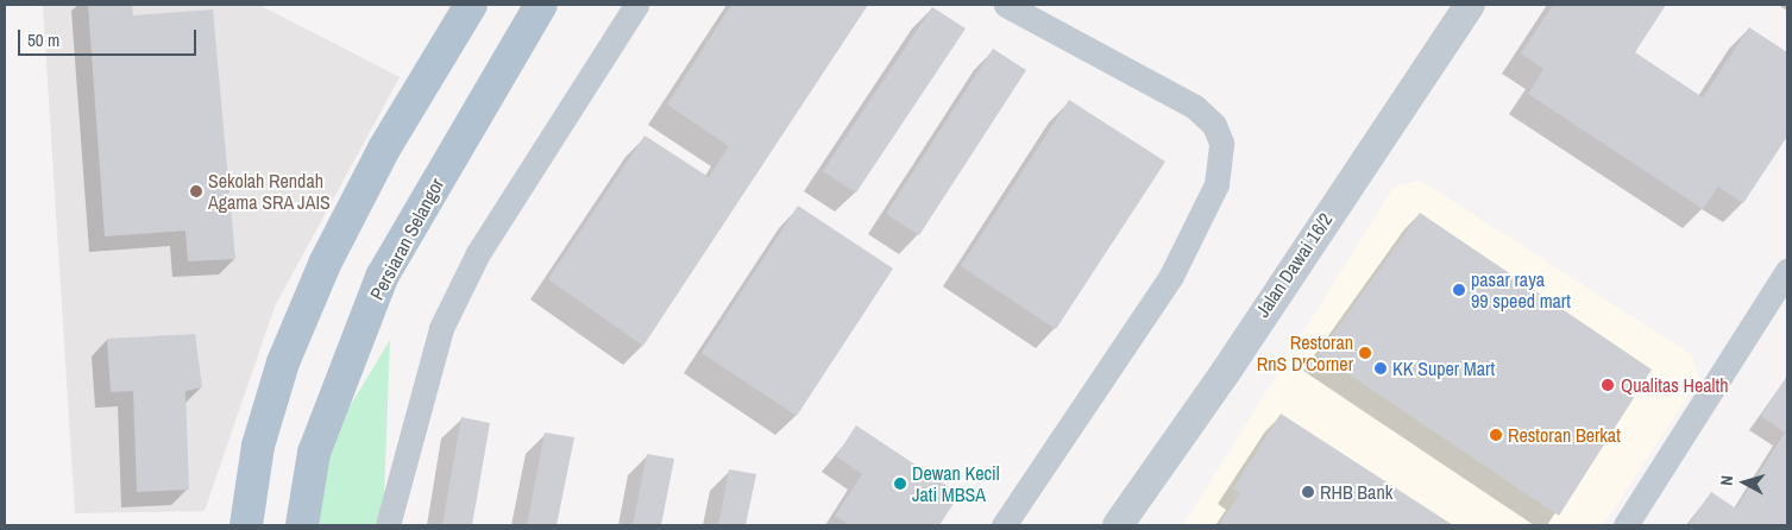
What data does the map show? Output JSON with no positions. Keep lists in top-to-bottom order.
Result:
{
  "streets": {
    "main road": ["Persiaran Selangor"],
    "street": ["Jalan Dawai 16/2"]
  },
  "places": [
    "Sekolah Rendah Agama SRA JAIS",
    "pasar raya 99 speed mart",
    "Restoran RnS D'Corner",
    "KK Super Mart",
    "Qualitas Health",
    "Restoran Berkat",
    "Dewan Kecil Jati MBSA",
    "RHB Bank"
  ],
  "scale_bar": "50 m",
  "north": "left"
}
